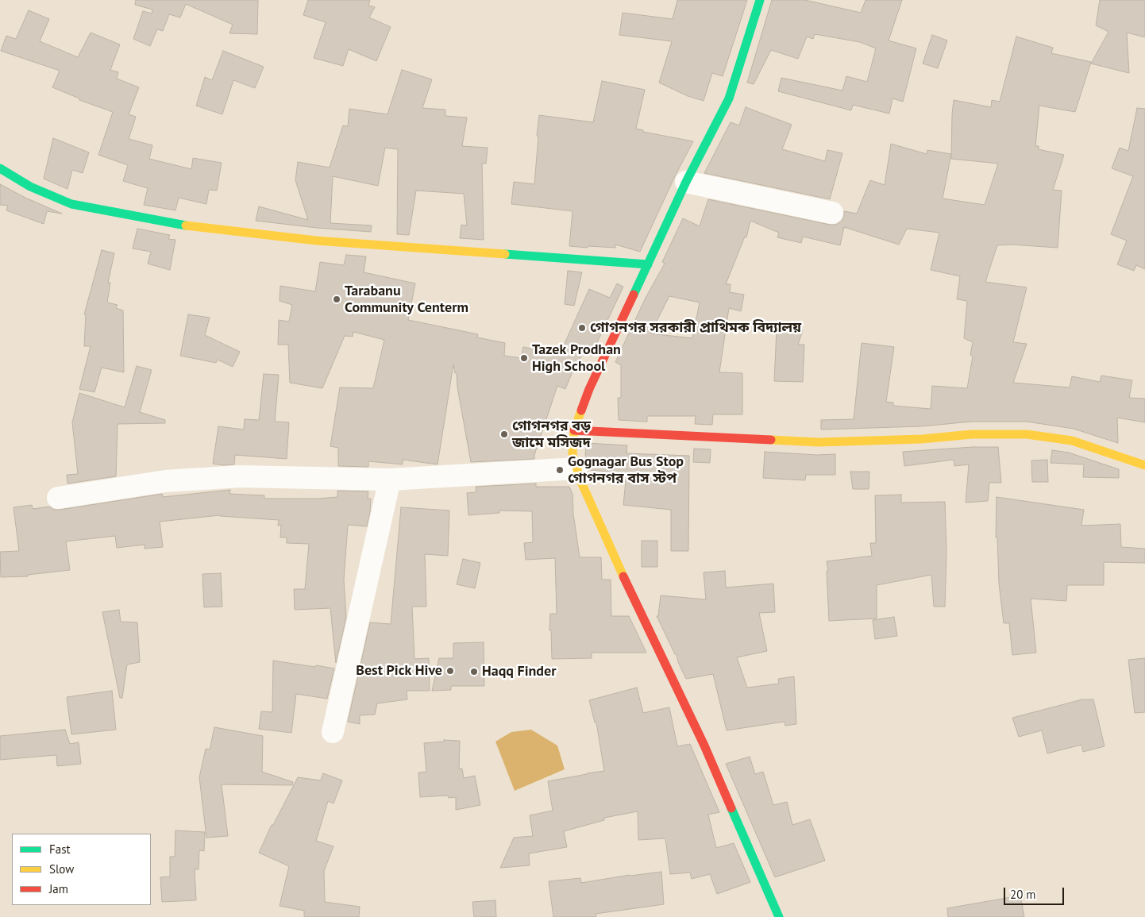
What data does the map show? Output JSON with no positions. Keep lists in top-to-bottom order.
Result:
{
  "places": [
    "Tarabanu Community Centerm",
    "গোগনগর সরকারী প্রাথিমক বিদ্যালয়",
    "Tazek Prodhan High School",
    "গোগনগর বড় জামে মসিজদ",
    "Gognagar Bus Stop গোগনগর বাস স্টপ",
    "Best Pick Hive",
    "Haqq Finder"
  ],
  "legend": ["Fast", "Slow", "Jam"],
  "scale_bar": "20 m"
}
